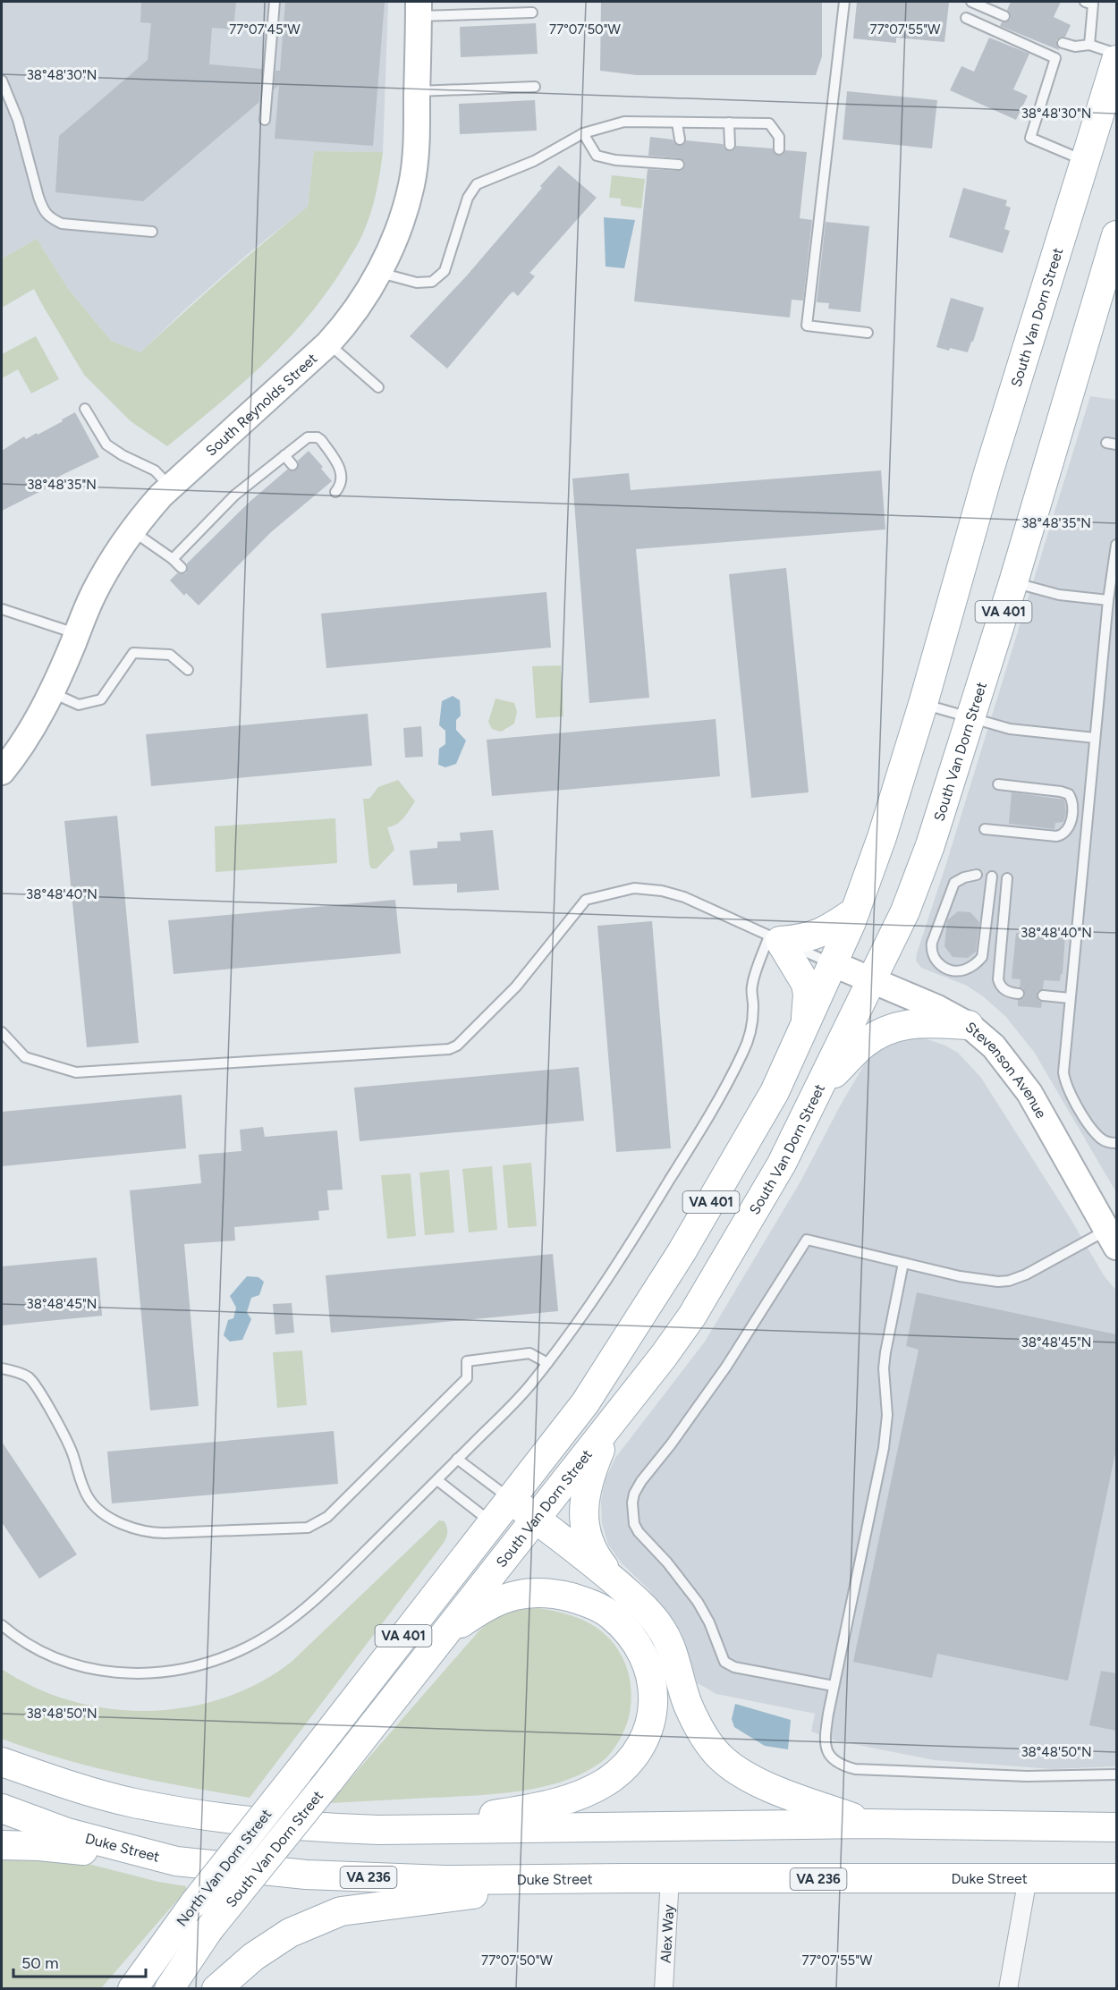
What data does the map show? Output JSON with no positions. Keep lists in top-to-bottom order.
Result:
{
  "streets": {
    "main road": [
      "South Van Dorn Street",
      "VA 401",
      "Duke Street",
      "North Van Dorn Street",
      "VA 236"
    ],
    "street": ["South Reynolds Street", "Stevenson Avenue", "Alex Way"]
  },
  "crossings": [
    ["South Van Dorn Street", "Stevenson Avenue"],
    ["South Van Dorn Street", "North Van Dorn Street"],
    ["Duke Street", "Alex Way"]
  ],
  "scale_bar": "50 m",
  "coordinates": [
    "77°07'45\"W",
    "77°07'50\"W",
    "77°07'55\"W",
    "38°48'30\"N",
    "38°48'35\"N",
    "38°48'40\"N",
    "38°48'45\"N",
    "38°48'50\"N"
  ]
}
